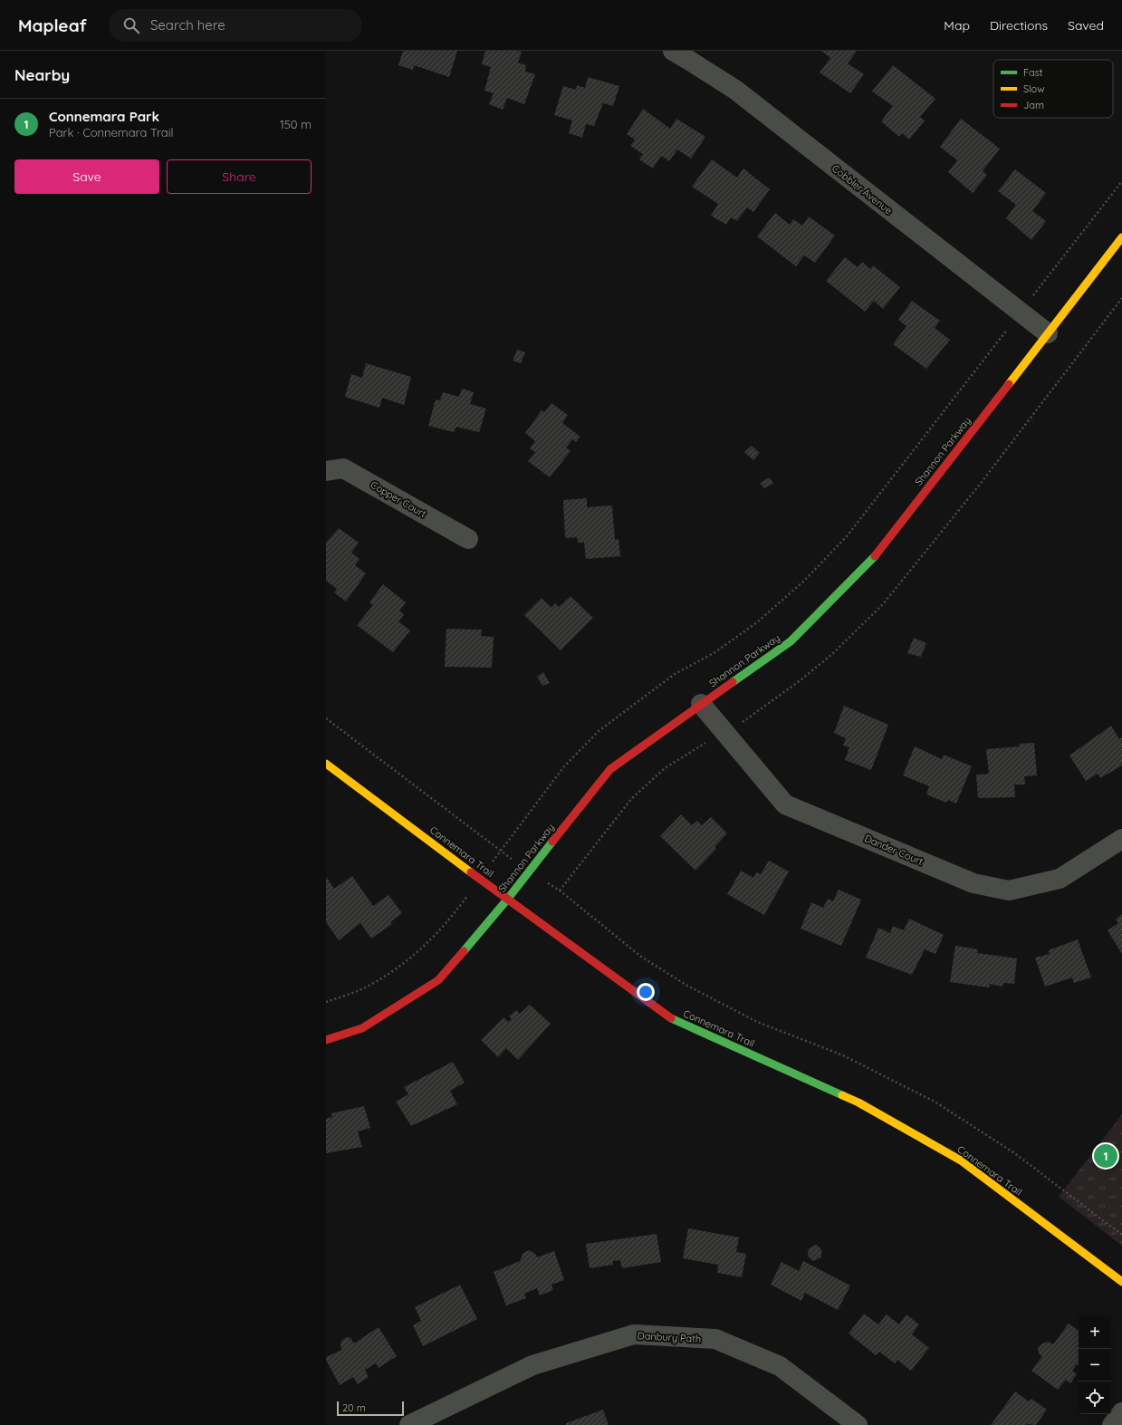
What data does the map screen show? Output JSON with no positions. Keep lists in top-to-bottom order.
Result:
{
  "streets": {
    "street": [
      "Cobbler Avenue",
      "Shannon Parkway",
      "Copper Court",
      "Dander Court",
      "Connemara Trail",
      "Danbury Path"
    ]
  },
  "crossings": [
    ["Cobbler Avenue", "Shannon Parkway"],
    ["Shannon Parkway", "Dander Court"],
    ["Shannon Parkway", "Connemara Trail"]
  ],
  "legend": ["Fast", "Slow", "Jam"],
  "scale_bar": "20 m",
  "page": {
    "header": "Mapleaf",
    "search": "Search here",
    "nav": ["Map", "Directions", "Saved"],
    "heading": "Nearby",
    "list": [
      {
        "mark": "1",
        "name": "Connemara Park",
        "note": "Park · Connemara Trail",
        "value": "150 m"
      }
    ],
    "buttons": ["Save", "Share"],
    "pins": "1",
    "map_buttons": ["+", "−"],
    "scale": "20 m"
  }
}
